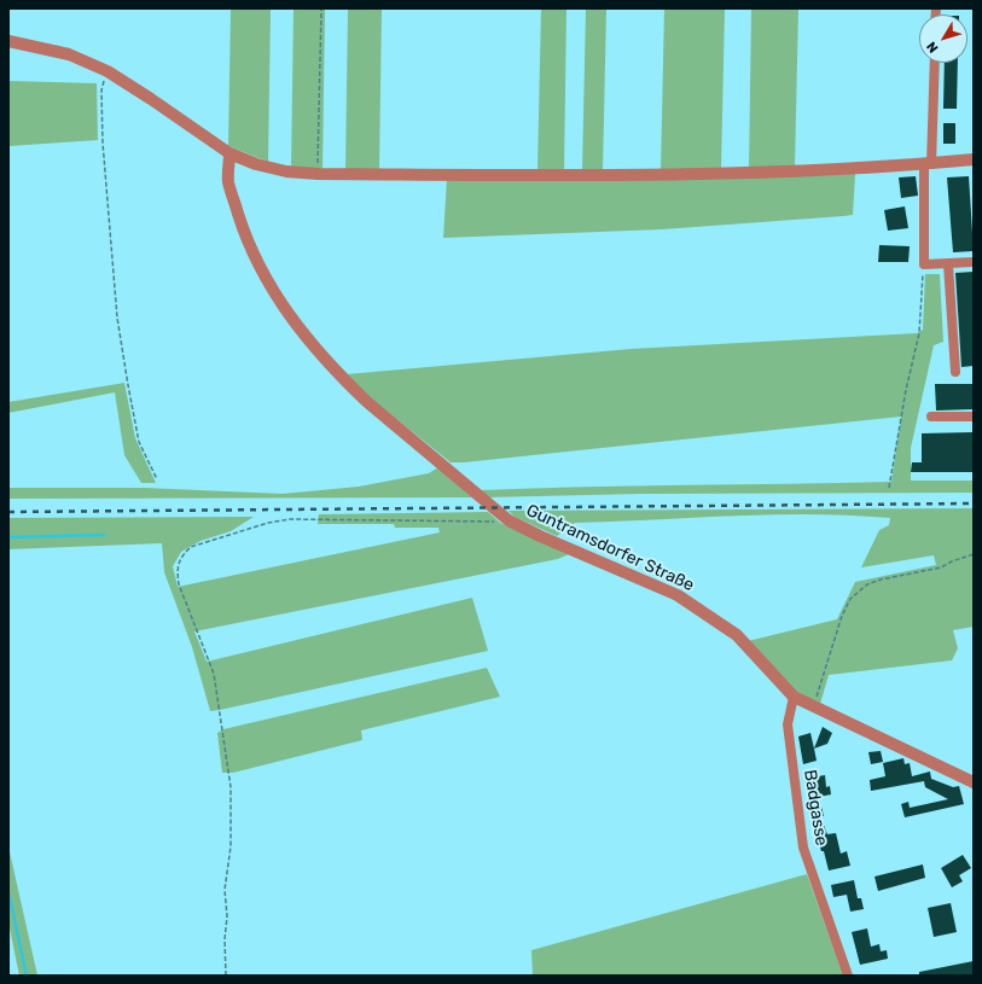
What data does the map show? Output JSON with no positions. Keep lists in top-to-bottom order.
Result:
{
  "streets": {
    "street": ["Guntramsdorfer Straße", "Badgasse"]
  },
  "crossings": [
    ["Guntramsdorfer Straße", "Badgasse"]
  ],
  "north": "bottom left"
}
